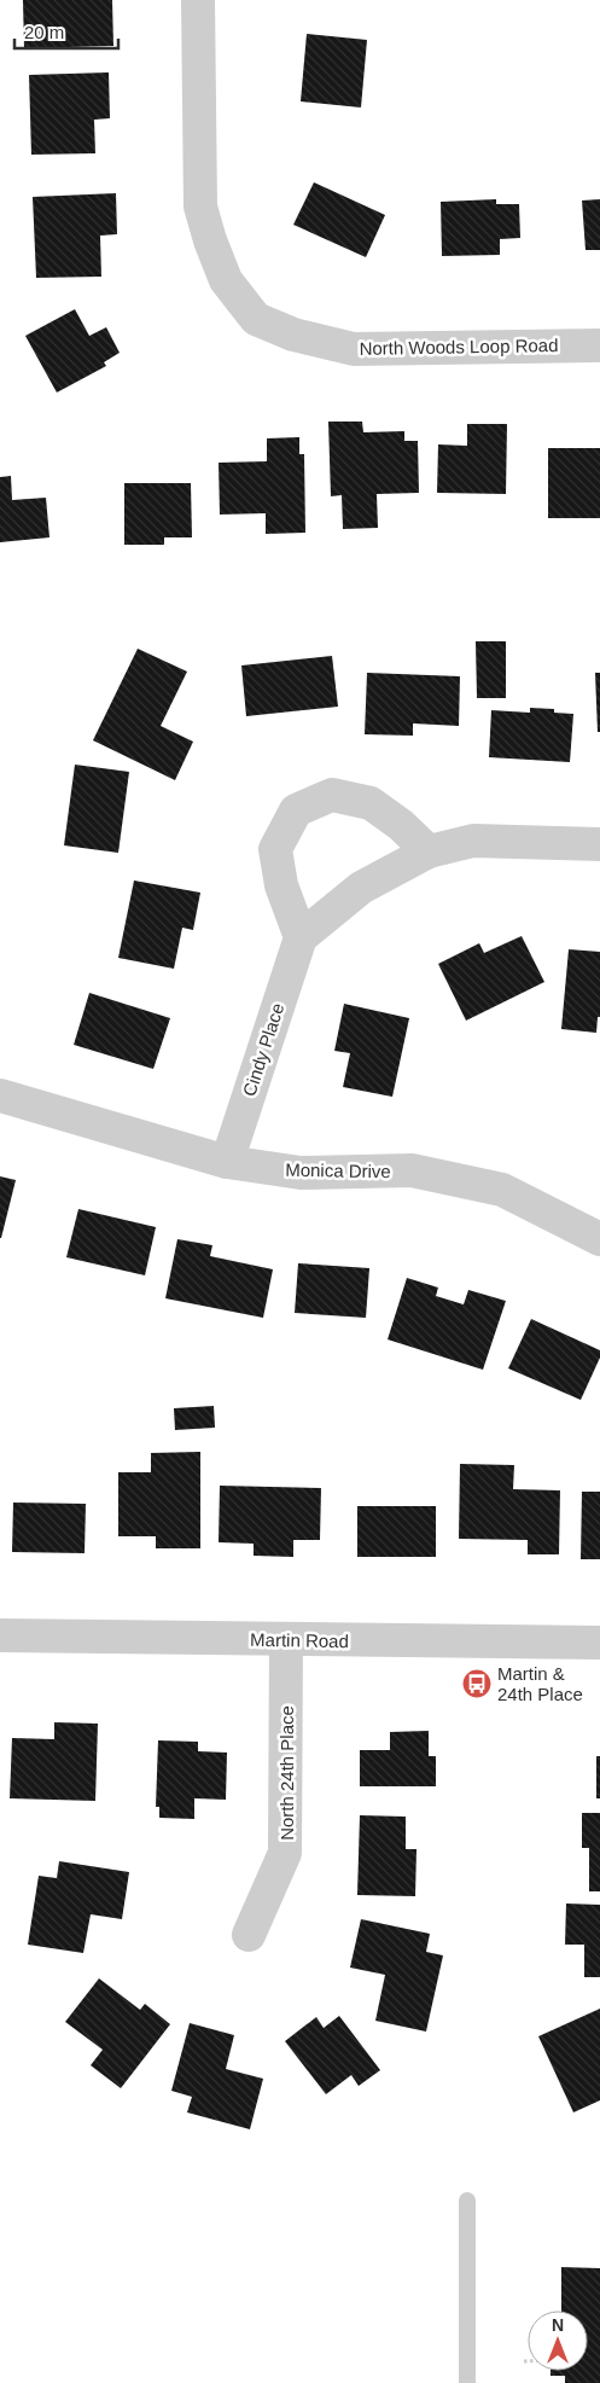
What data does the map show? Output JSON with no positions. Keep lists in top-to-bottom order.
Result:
{
  "streets": {
    "street": [
      "North Woods Loop Road",
      "Cindy Place",
      "Monica Drive",
      "Martin Road",
      "North 24th Place"
    ]
  },
  "crossings": [
    ["Cindy Place", "Monica Drive"],
    ["Martin Road", "North 24th Place"]
  ],
  "places": {
    "bus stop": ["Martin & 24th Place"]
  },
  "scale_bar": "20 m",
  "north": "top"
}
